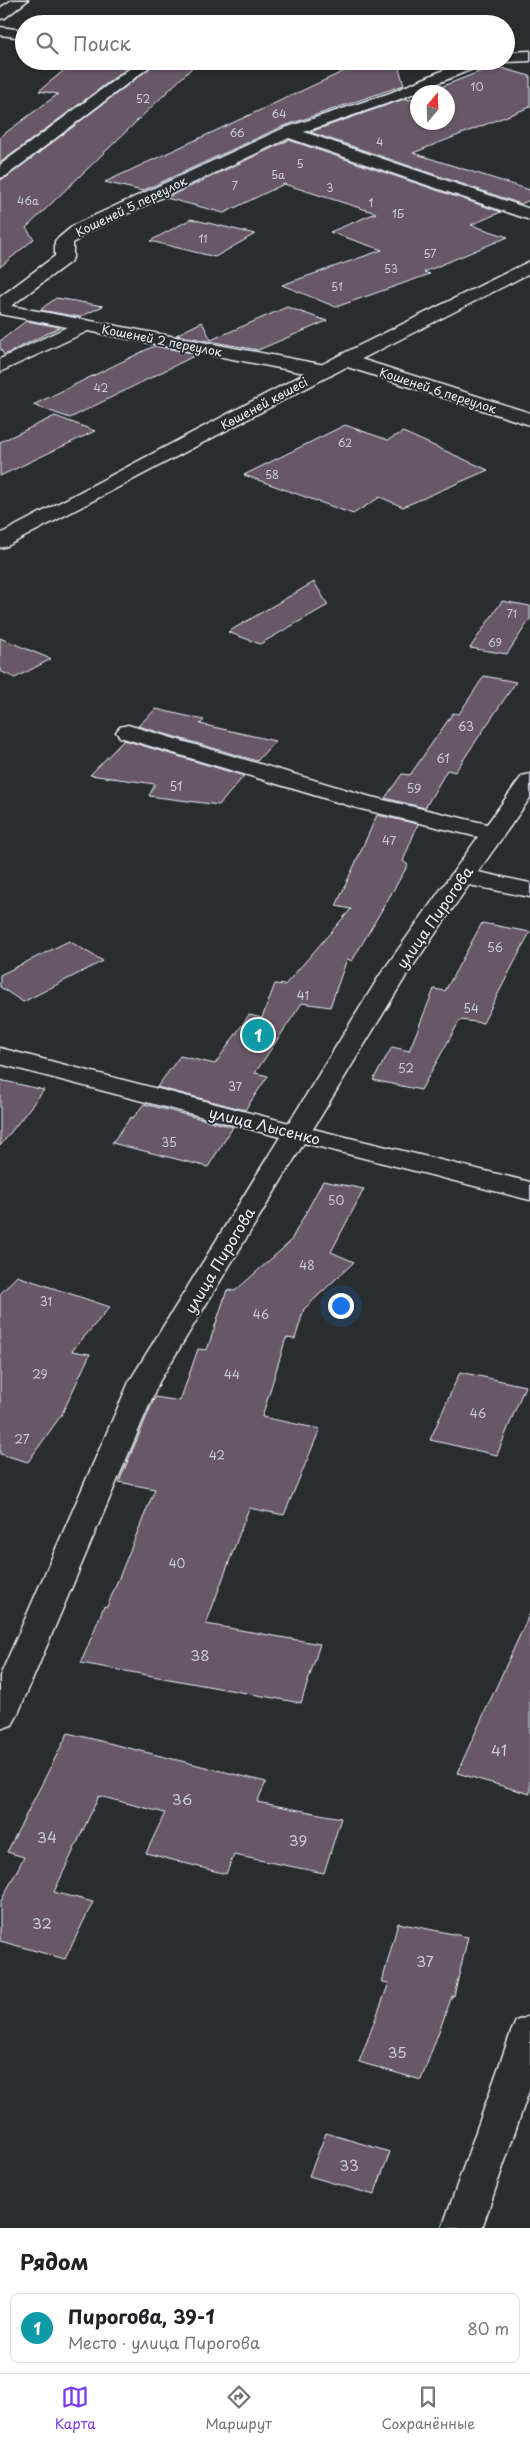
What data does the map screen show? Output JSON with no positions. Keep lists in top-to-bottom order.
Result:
{
  "streets": {
    "street": [
      "Кошеней 5 переулок",
      "Кошеней 2 переулок",
      "Кошеней 6 переулок",
      "Көшеней көшесі",
      "улица Пирогова",
      "улица Лысенко"
    ]
  },
  "crossings": [
    ["Кошеней 2 переулок", "Көшеней көшесі"],
    ["Кошеней 6 переулок", "Көшеней көшесі"],
    ["улица Пирогова", "улица Лысенко"]
  ],
  "house_numbers": [
    "10",
    "52",
    "64",
    "66",
    "4",
    "5",
    "5а",
    "7",
    "3",
    "46а",
    "1",
    "1Б",
    "11",
    "57",
    "53",
    "51",
    "42",
    "62",
    "58",
    "71",
    "69",
    "63",
    "61",
    "51",
    "59",
    "47",
    "56",
    "41",
    "54",
    "52",
    "37",
    "35",
    "50",
    "48",
    "31",
    "46",
    "29",
    "44",
    "46",
    "27",
    "42",
    "40",
    "38",
    "41",
    "36",
    "34",
    "39",
    "32",
    "37",
    "35",
    "33"
  ],
  "north": "top",
  "page": {
    "search": "Поиск",
    "pins": "1",
    "heading": "Рядом",
    "list": [
      {
        "mark": "1",
        "name": "Пирогова, 39-1",
        "note": "Место · улица Пирогова",
        "value": "80 m"
      }
    ],
    "nav": ["Карта", "Маршрут", "Сохранённые"]
  }
}
